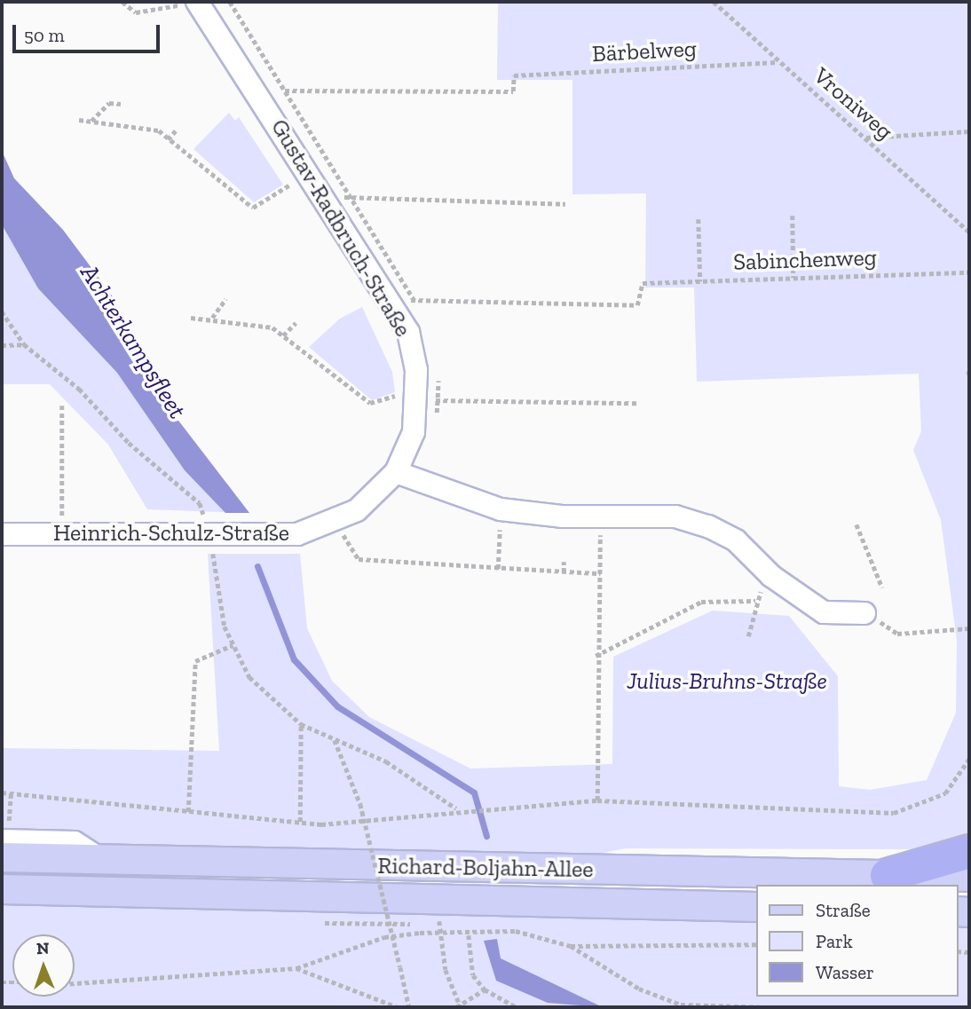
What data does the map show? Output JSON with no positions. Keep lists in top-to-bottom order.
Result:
{
  "streets": {
    "main road": ["Richard-Boljahn-Allee"],
    "street": ["Gustav-Radbruch-Straße", "Heinrich-Schulz-Straße"],
    "path": ["Bärbelweg", "Vroniweg", "Sabinchenweg"]
  },
  "crossings": [
    ["Bärbelweg", "Vroniweg"],
    ["Bärbelweg", "Gustav-Radbruch-Straße"],
    ["Gustav-Radbruch-Straße", "Sabinchenweg"],
    ["Gustav-Radbruch-Straße", "Heinrich-Schulz-Straße"]
  ],
  "water": ["Achterkampsfleet"],
  "parks": ["Julius-Bruhns-Straße"],
  "legend": ["Straße", "Park", "Wasser"],
  "scale_bar": "50 m",
  "north": "top"
}
